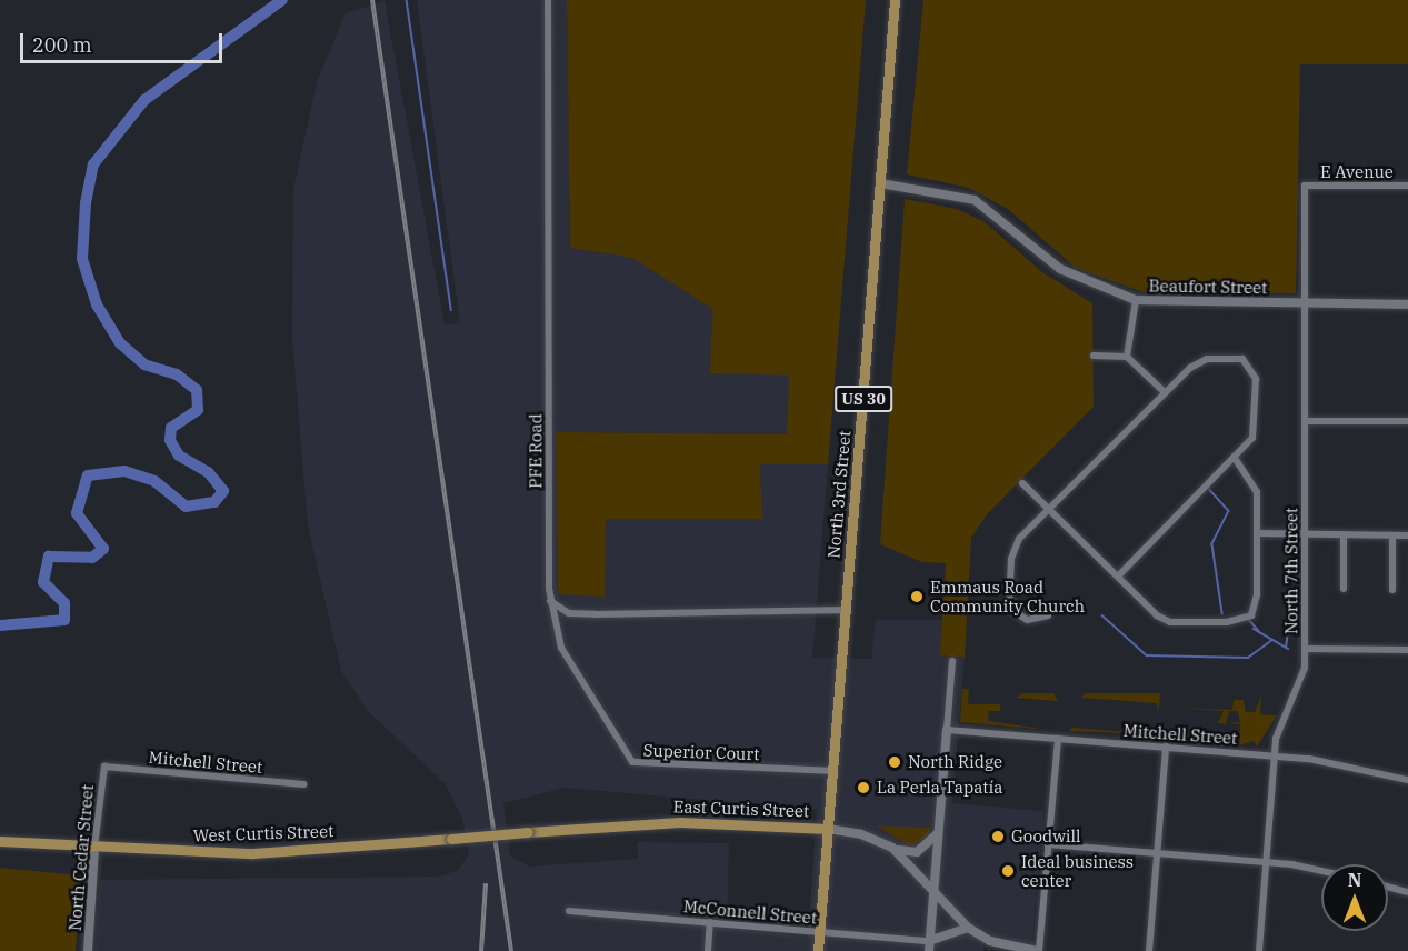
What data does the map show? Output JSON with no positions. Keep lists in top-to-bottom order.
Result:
{
  "streets": {
    "main road": [
      "US 30",
      "North 3rd Street",
      "East Curtis Street",
      "West Curtis Street"
    ],
    "street": [
      "E Avenue",
      "Beaufort Street",
      "PFE Road",
      "North 7th Street",
      "Mitchell Street",
      "Superior Court",
      "North Cedar Street",
      "McConnell Street"
    ]
  },
  "crossings": [
    ["E Avenue", "North 7th Street"],
    ["Beaufort Street", "North 3rd Street"],
    ["Beaufort Street", "North 7th Street"],
    ["PFE Road", "Superior Court"],
    ["North 3rd Street", "Superior Court"],
    ["North 3rd Street", "East Curtis Street"],
    ["North 3rd Street", "McConnell Street"],
    ["North 7th Street", "Mitchell Street"],
    ["Mitchell Street", "North Cedar Street"],
    ["East Curtis Street", "West Curtis Street"],
    ["West Curtis Street", "North Cedar Street"]
  ],
  "places": [
    "Emmaus Road Community Church",
    "North Ridge",
    "La Perla Tapatía",
    "Goodwill",
    "Ideal business center"
  ],
  "scale_bar": "200 m",
  "north": "top"
}
